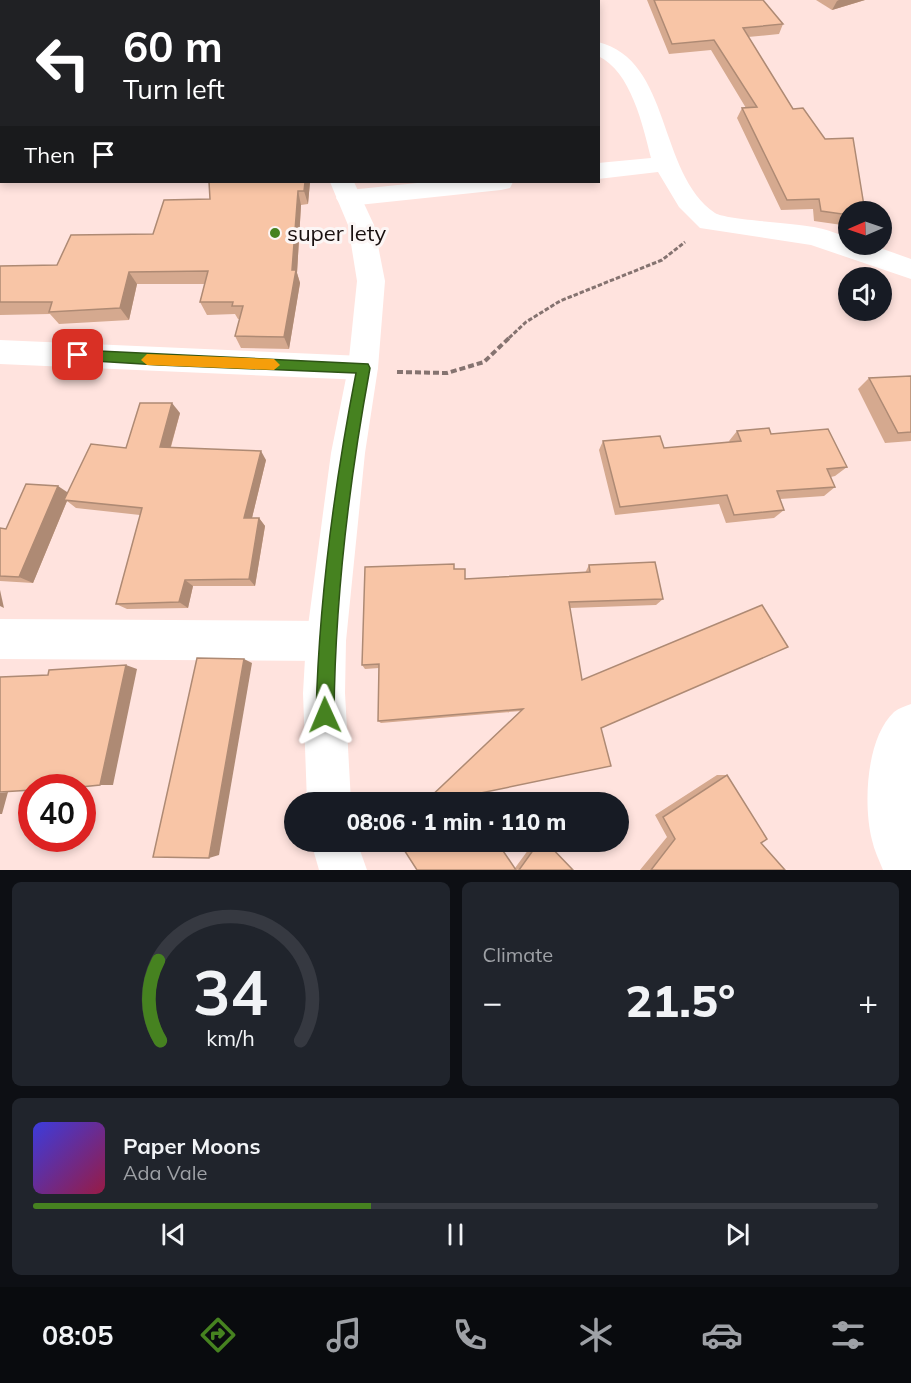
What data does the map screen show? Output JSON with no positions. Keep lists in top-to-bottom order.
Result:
{
  "places": ["super lety"],
  "north": "left",
  "page": {
    "turn": ["60 m", "Turn left"],
    "then": "Then",
    "limit": "40",
    "trip": "08:06 · 1 min · 110 m",
    "tile": "Climate",
    "heat": ["−", "21.5°", "+"],
    "song": ["Paper Moons", "Ada Vale"],
    "tabs": "08:05",
    "gauge": ["34", "km/h"]
  }
}
